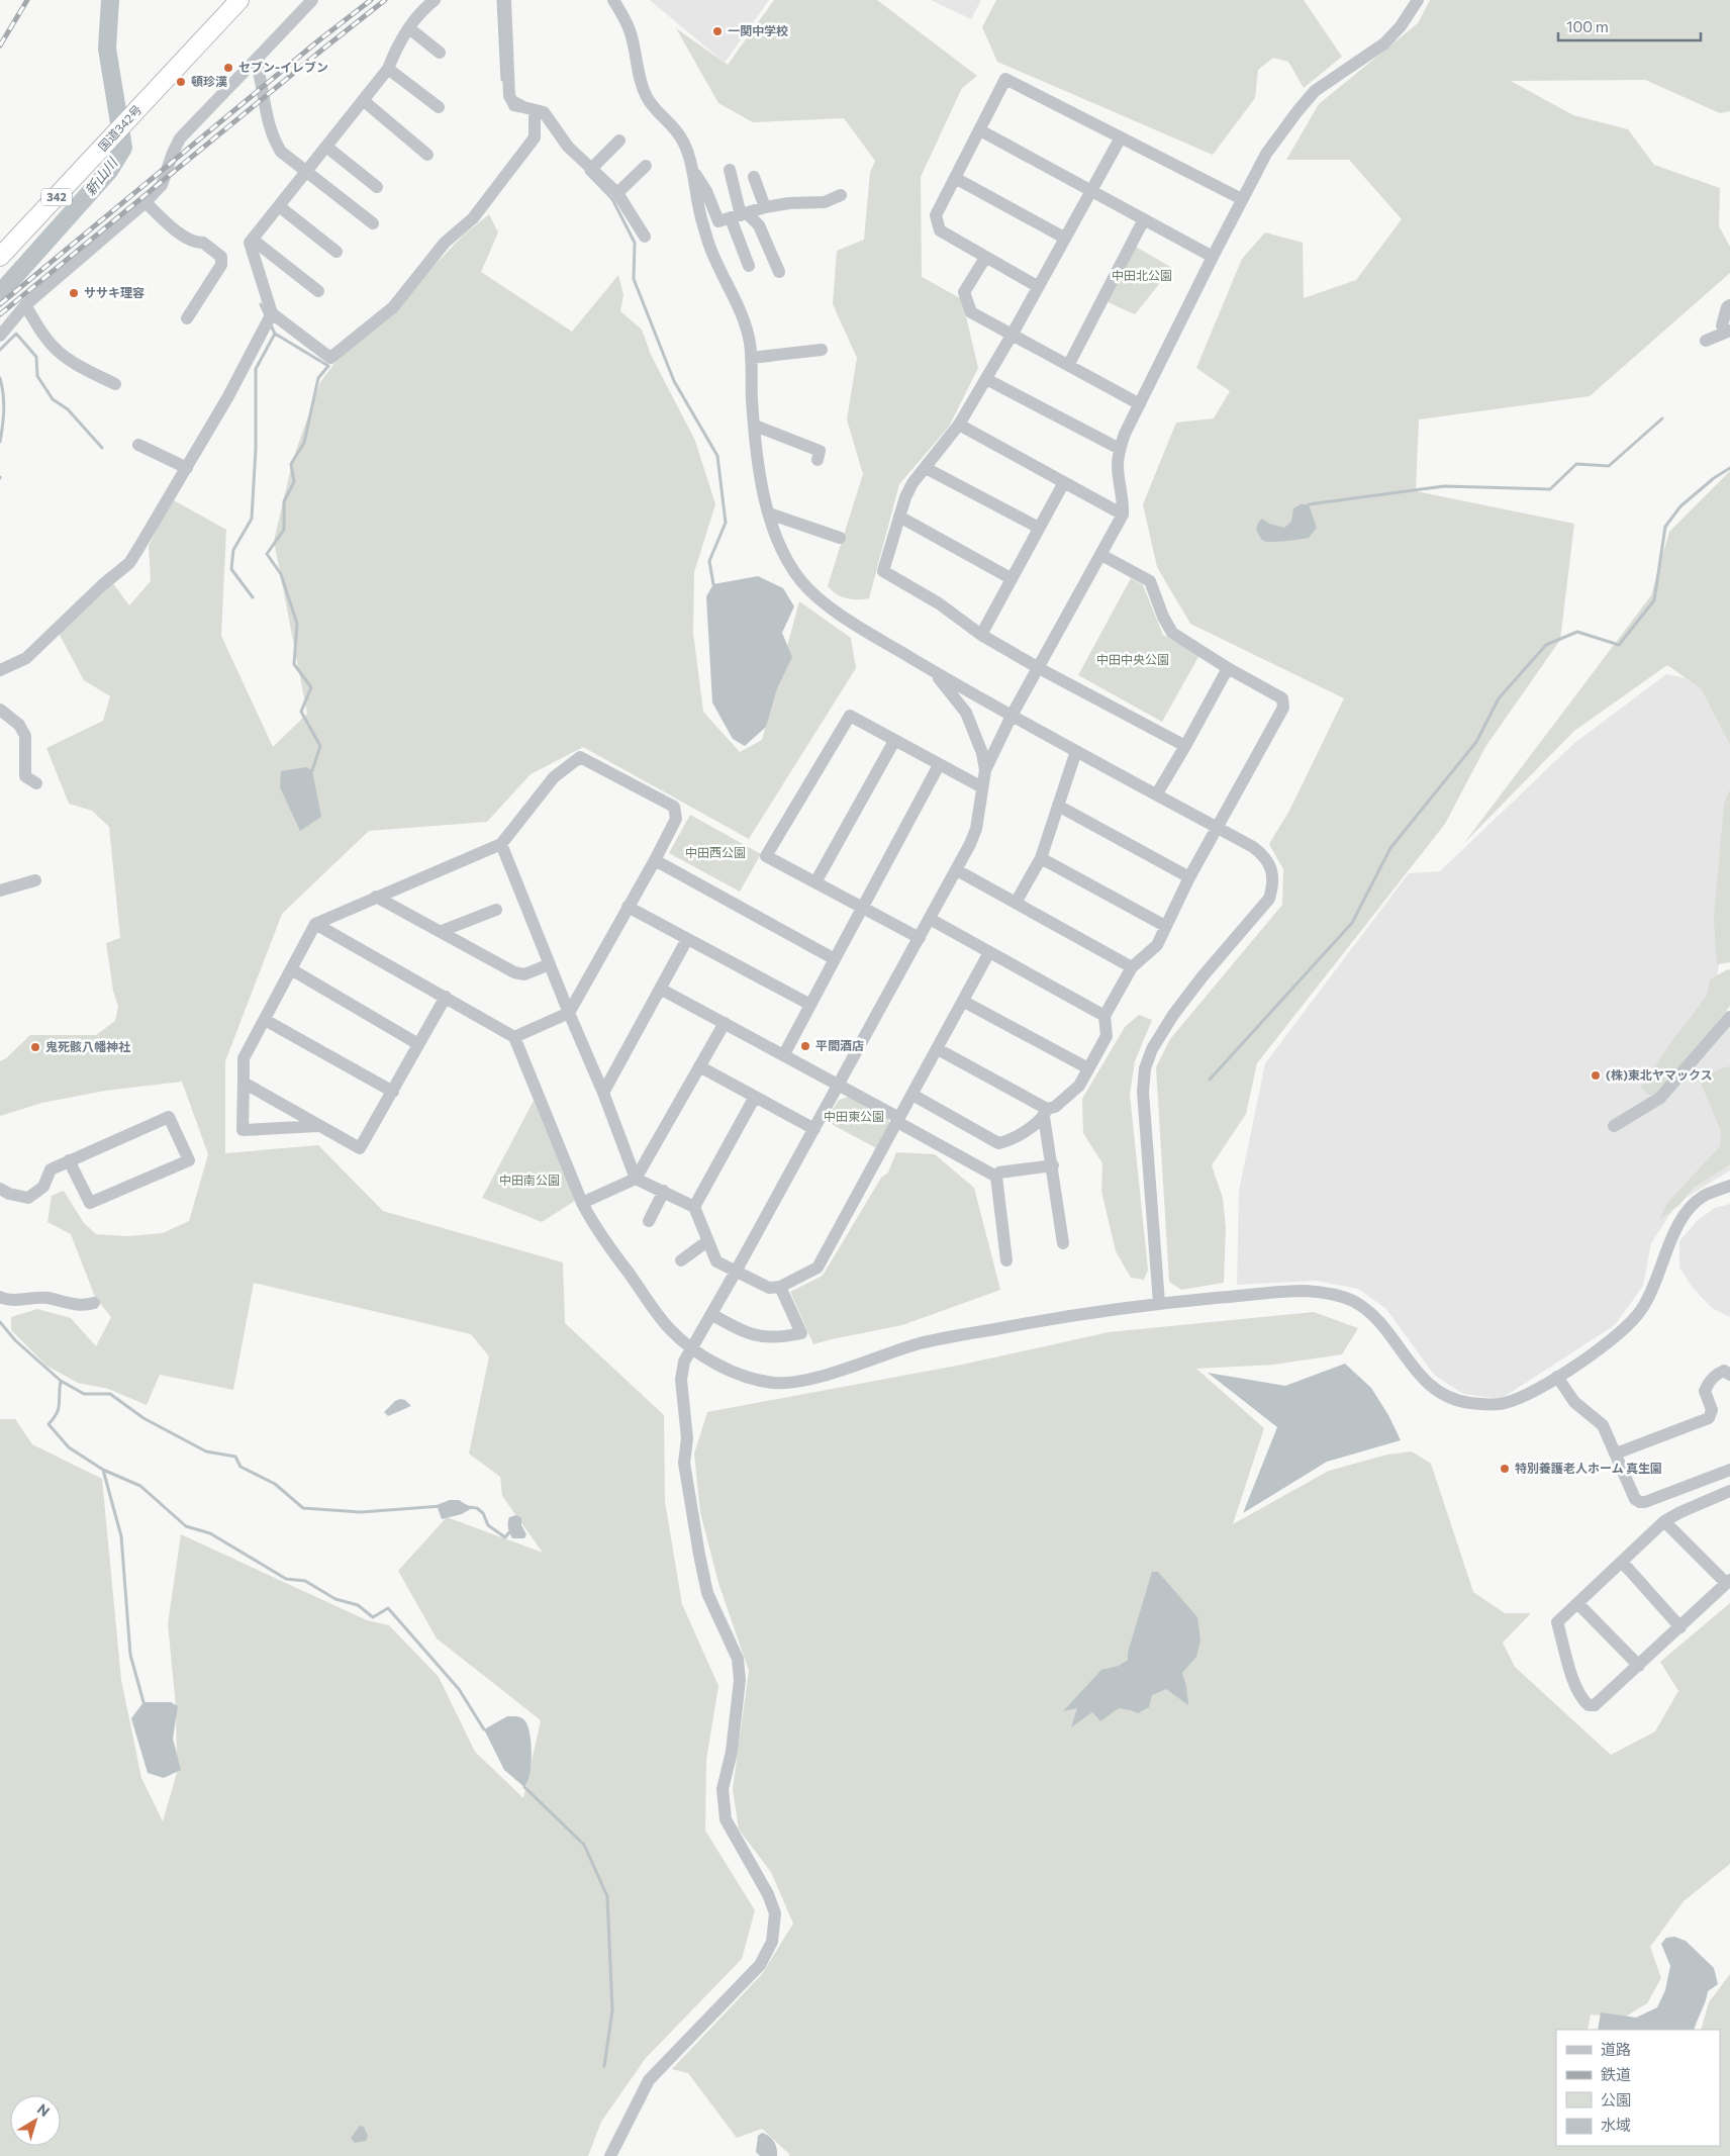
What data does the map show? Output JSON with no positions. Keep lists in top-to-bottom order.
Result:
{
  "streets": {
    "highway": ["国道342号", "342"]
  },
  "water": ["新山川"],
  "parks": [
    "中田北公園",
    "中田中央公園",
    "中田西公園",
    "中田東公園",
    "中田南公園"
  ],
  "places": [
    "一関中学校",
    "セブン-イレブン",
    "頓珍漢",
    "ササキ理容",
    "平間酒店",
    "鬼死骸八幡神社",
    "(株)東北ヤマックス",
    "特別養護老人ホーム 真生園"
  ],
  "legend": [
    "道路",
    "鉄道",
    "公園",
    "水域"
  ],
  "scale_bar": "100 m",
  "north": "top right"
}
